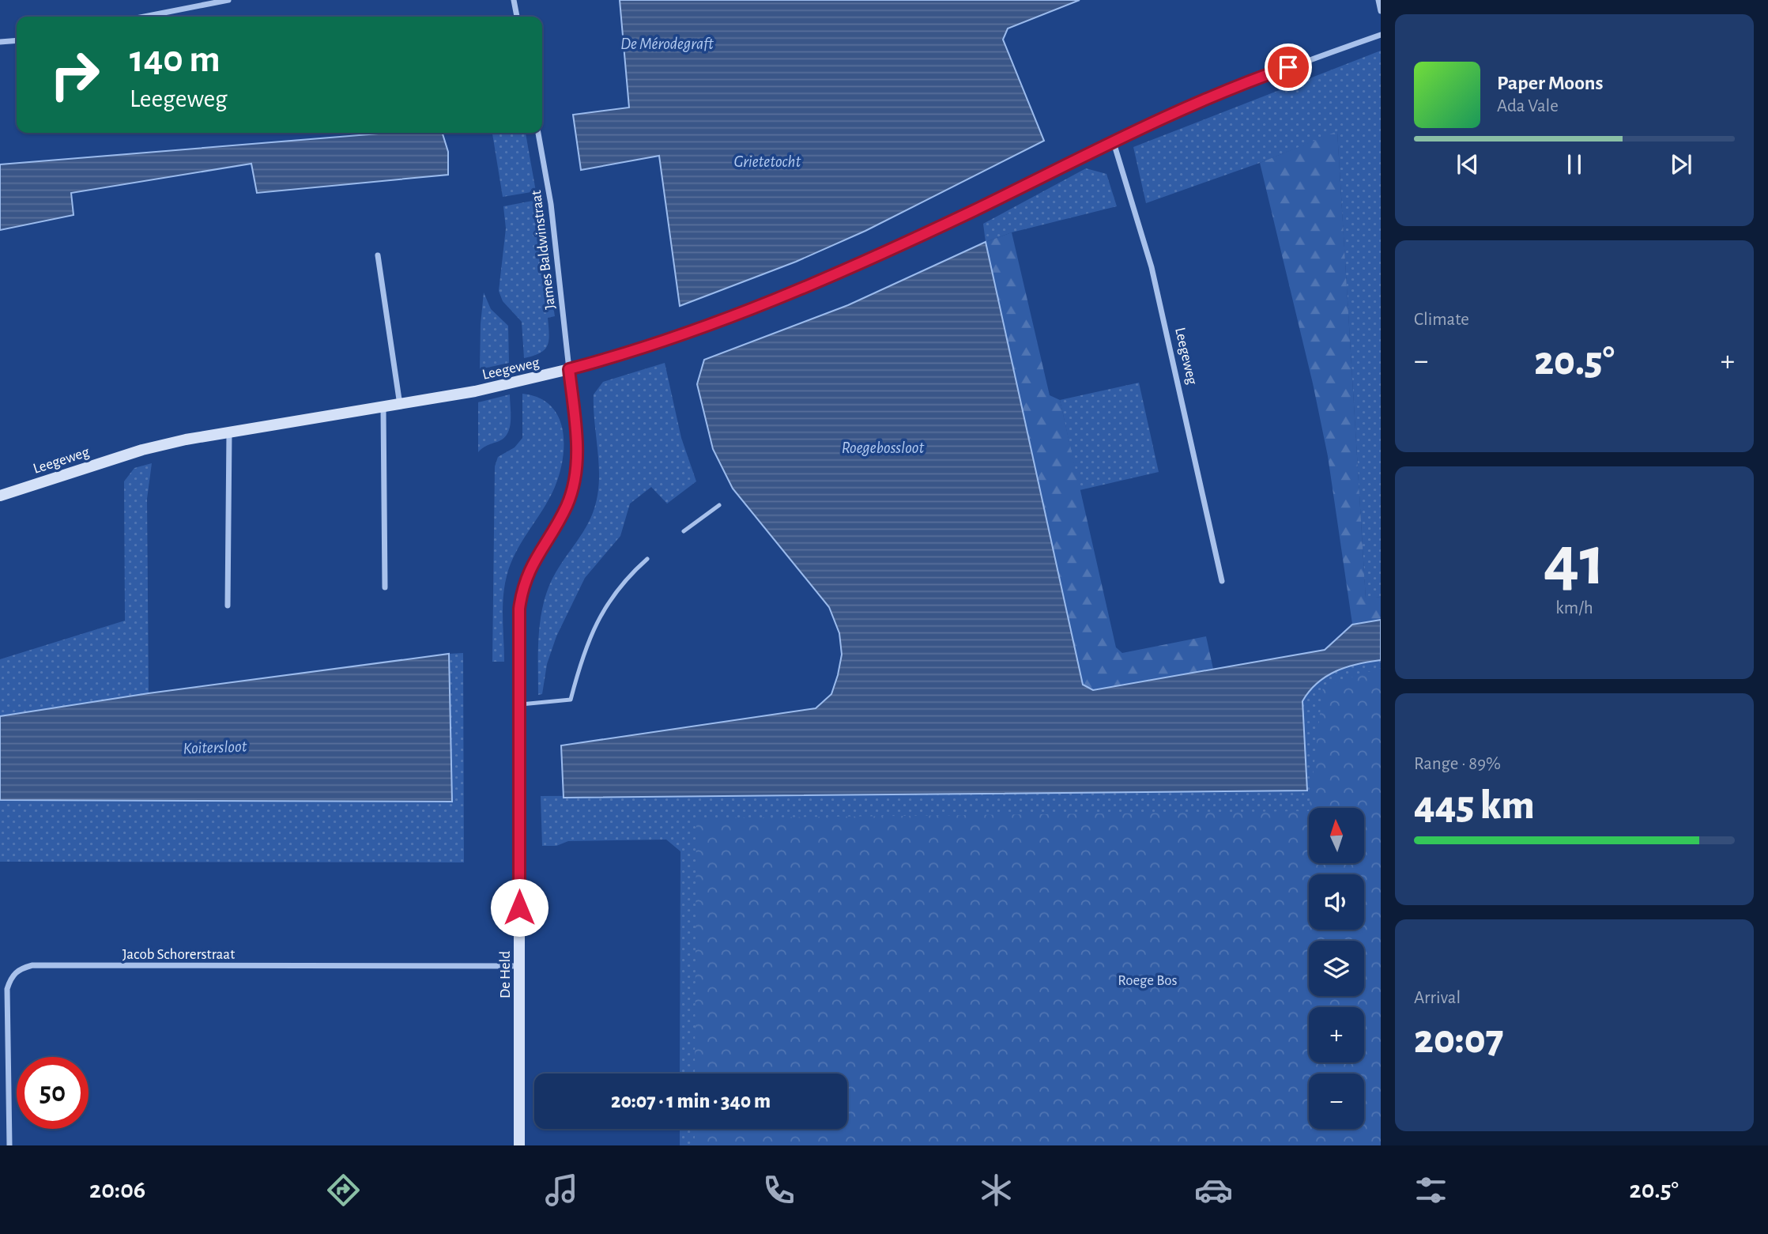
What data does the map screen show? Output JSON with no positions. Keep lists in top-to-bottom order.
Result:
{
  "streets": {
    "main road": ["Leegeweg", "De Held"],
    "street": ["James Baldwinstraat", "Jacob Schorerstraat"]
  },
  "crossings": [
    ["James Baldwinstraat", "Leegeweg"],
    ["James Baldwinstraat", "De Held"],
    ["Leegeweg", "De Held"],
    ["Jacob Schorerstraat", "De Held"]
  ],
  "water": [
    "De Mérodegraft",
    "Grietetocht",
    "Roegebossloot",
    "Koitersloot"
  ],
  "parks": ["Roege Bos"],
  "north": "top",
  "page": {
    "turn": ["140 m", "Leegeweg"],
    "song": ["Paper Moons", "Ada Vale"],
    "tile": [
      "Climate",
      ["41", "km/h"],
      ["Range · 89%", "445 km"],
      ["Arrival", "20:07"]
    ],
    "heat": ["−", "20.5°", "+"],
    "map_buttons": ["+", "−"],
    "limit": "50",
    "trip": "20:07 · 1 min · 340 m",
    "tabs": ["20:06", "20.5°"]
  }
}
